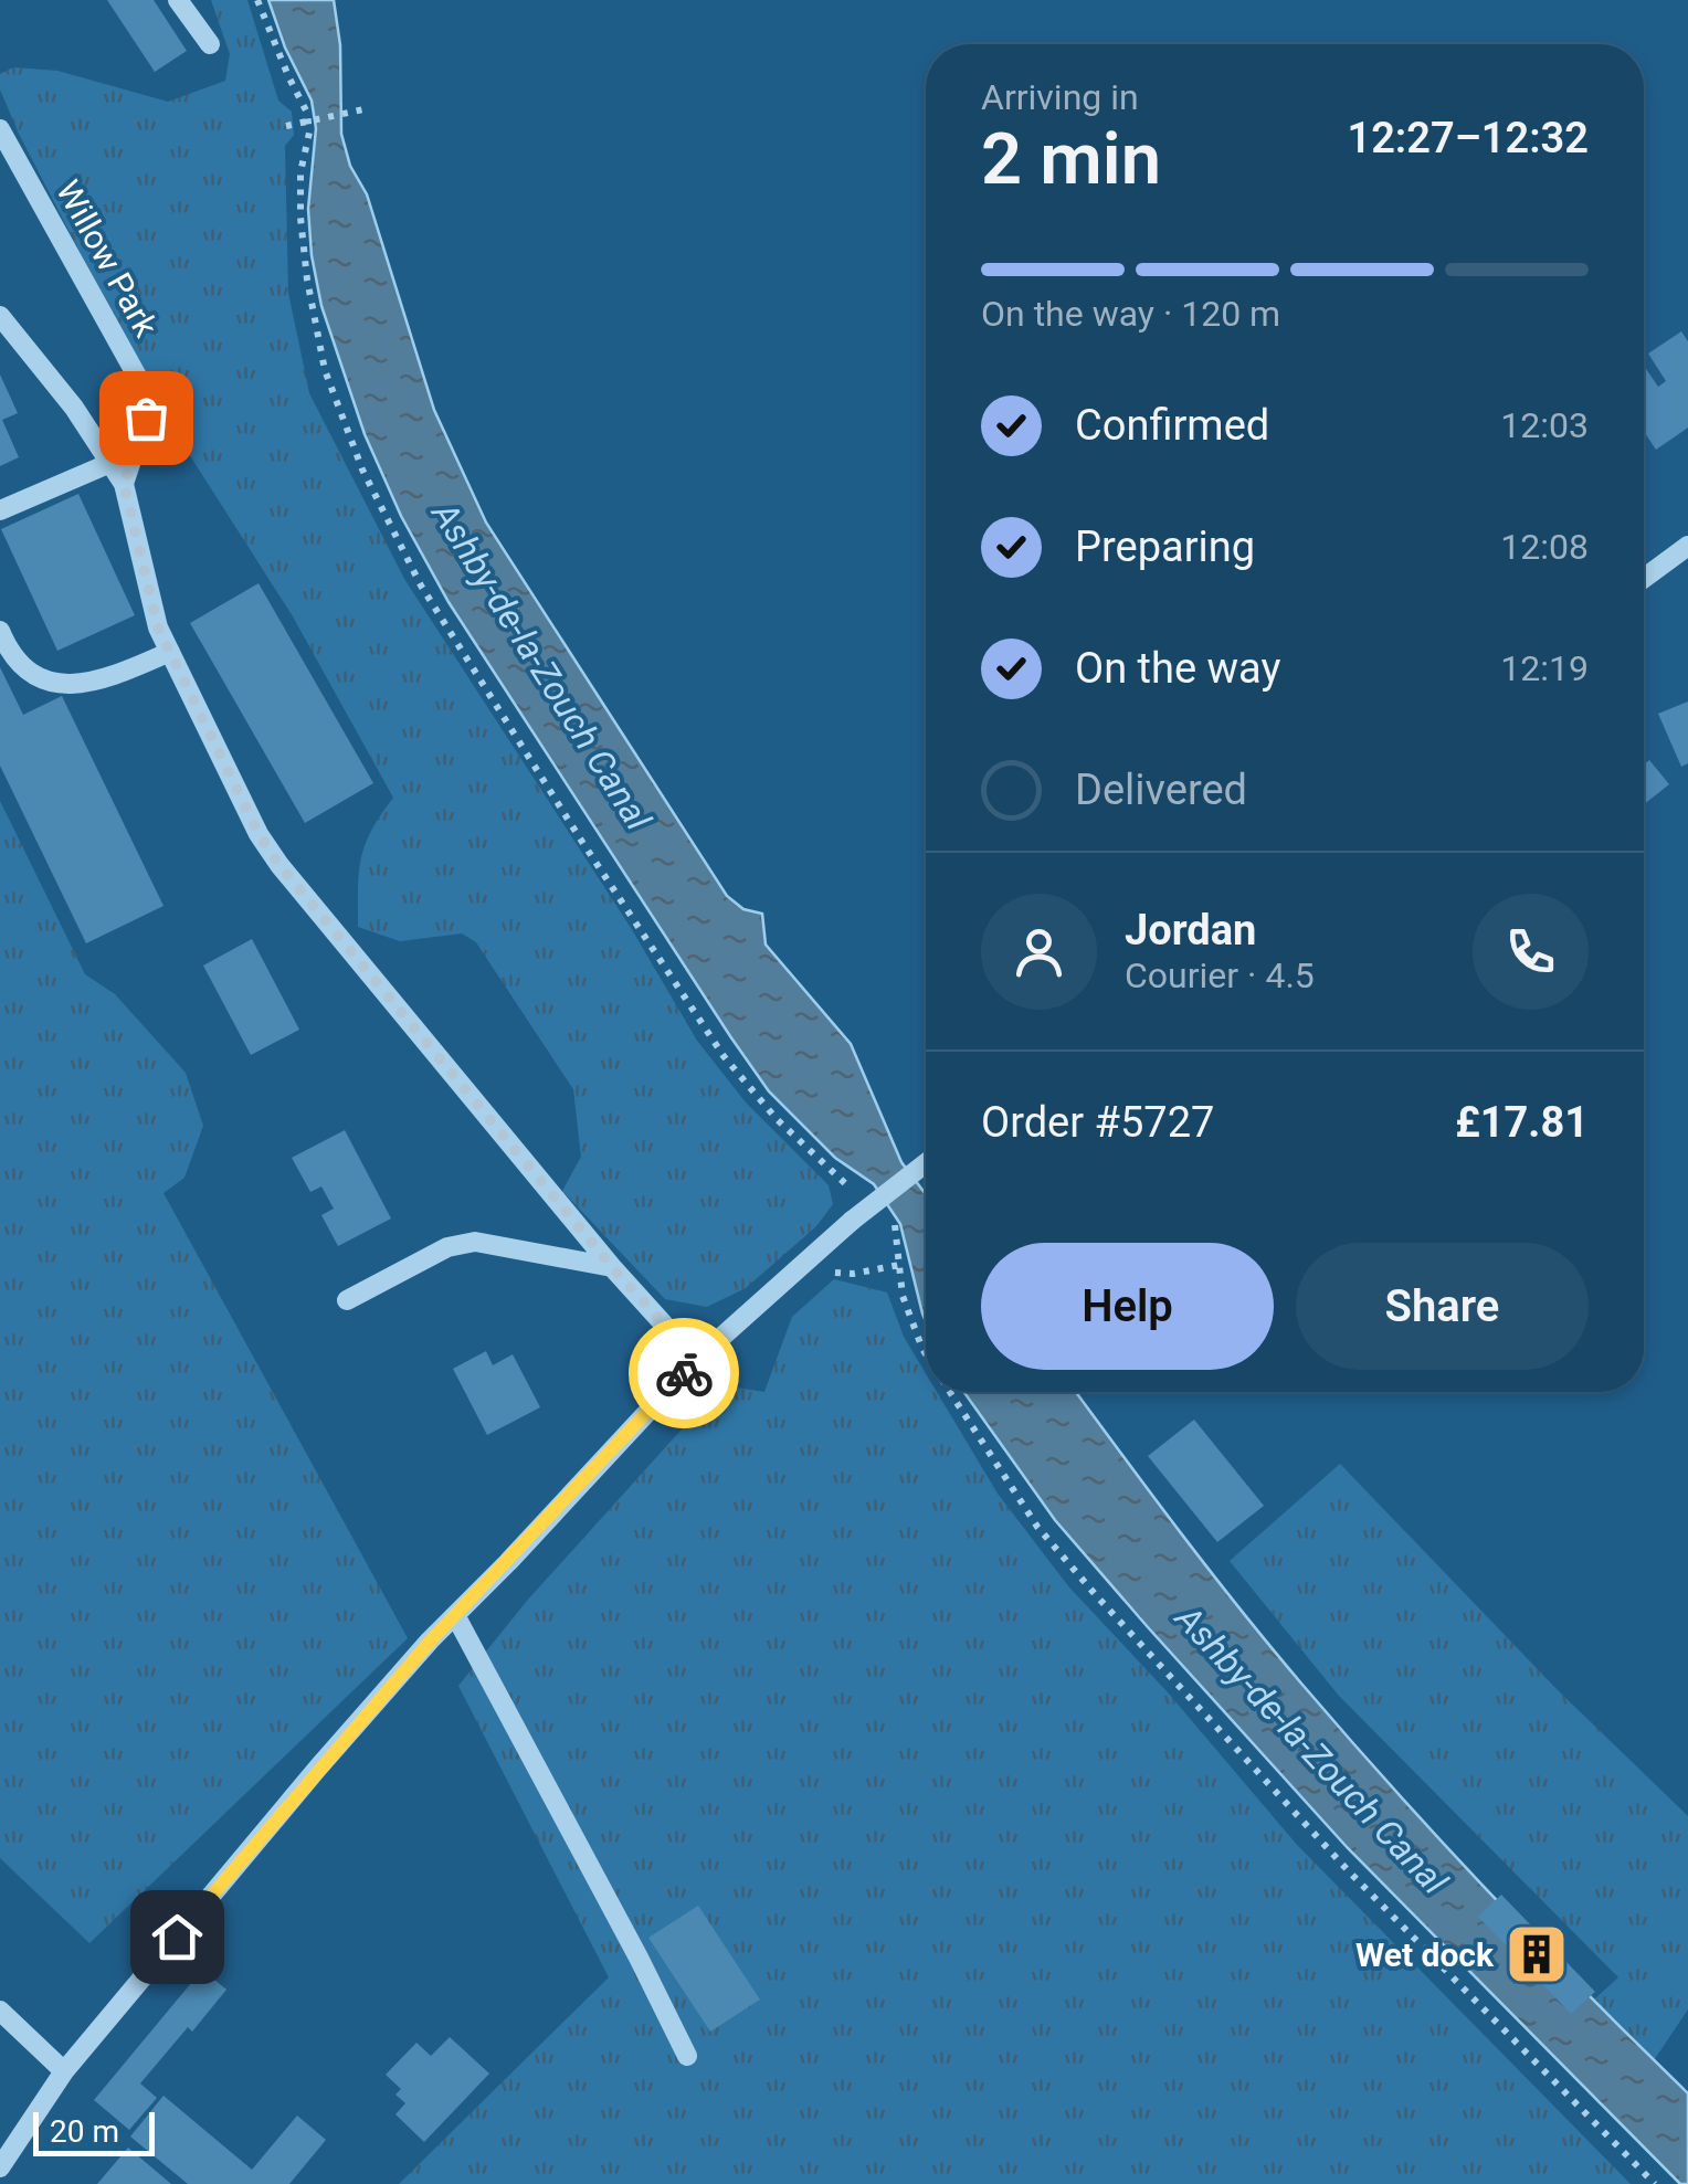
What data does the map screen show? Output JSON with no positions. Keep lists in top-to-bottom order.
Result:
{
  "streets": {
    "street": ["Willow Park"]
  },
  "water": ["Ashby-de-la-Zouch Canal"],
  "places": {
    "building": ["Wet dock"]
  },
  "scale_bar": "20 m",
  "page": {
    "heading": ["2 min", "Arriving in", "12:27–12:32"],
    "panel": [
      "Jordan",
      "Courier · 4.5",
      "Order #5727",
      "£17.81"
    ],
    "bar": "On the way · 120 m",
    "list": [
      ["Confirmed", "12:03"],
      ["Preparing", "12:08"],
      ["On the way", "12:19"],
      "Delivered"
    ],
    "buttons": ["Help", "Share"],
    "scale": "20 m"
  }
}
